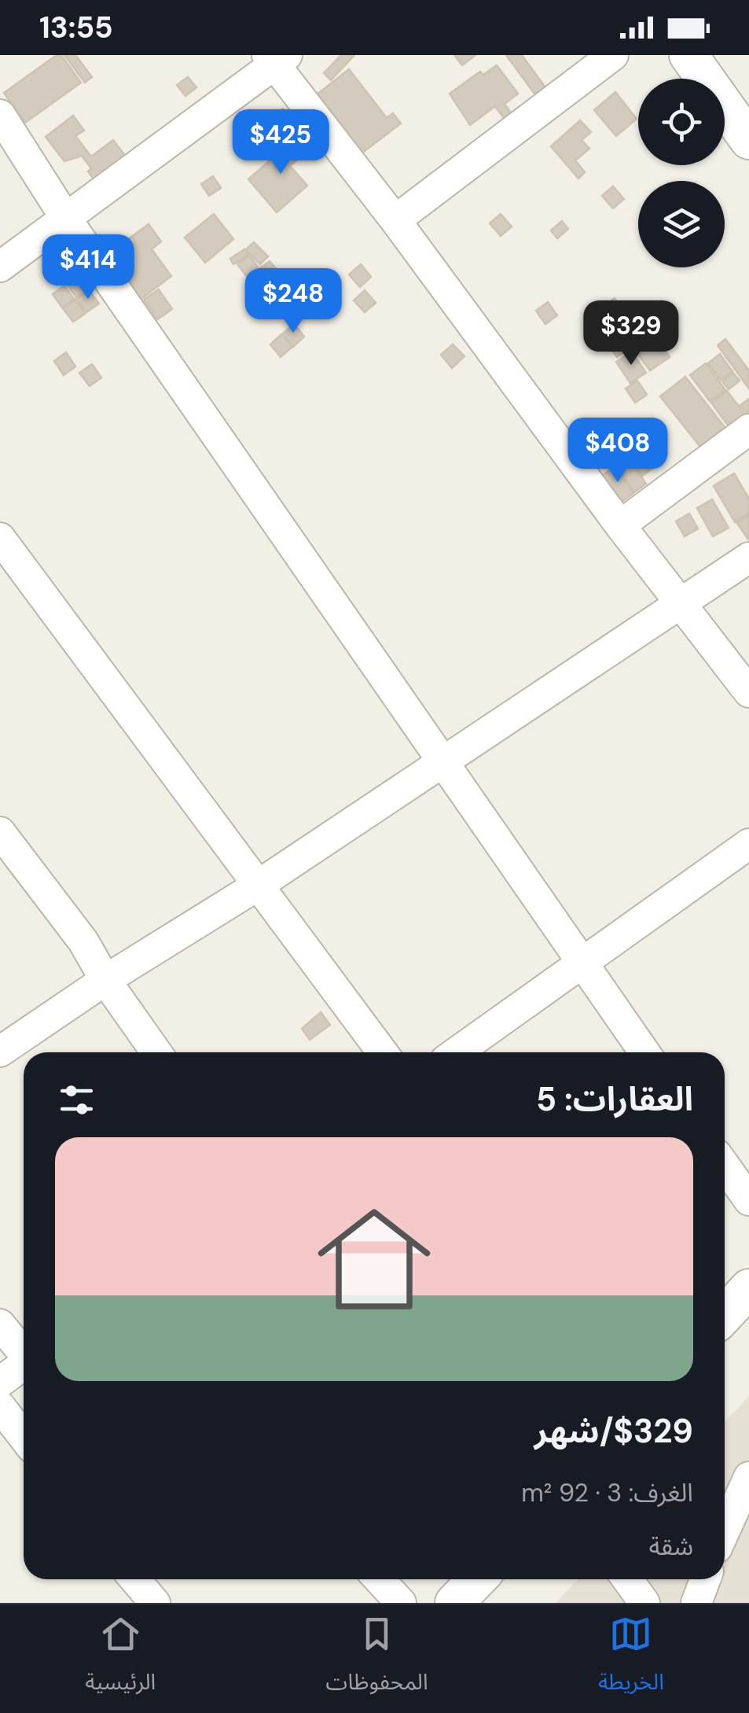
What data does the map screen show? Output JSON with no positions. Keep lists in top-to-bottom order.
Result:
{
  "page": {
    "status": "13:55",
    "price": [
      "$425",
      "$414",
      "$248",
      "$329",
      "$408"
    ],
    "heading": "العقارات: 5",
    "list": [
      {
        "name": "$329/شهر",
        "note": "الغرف: 3 · 92 m² · شقة"
      }
    ],
    "tabs": ["الخريطة", "المحفوظات", "الرئيسية"]
  }
}
